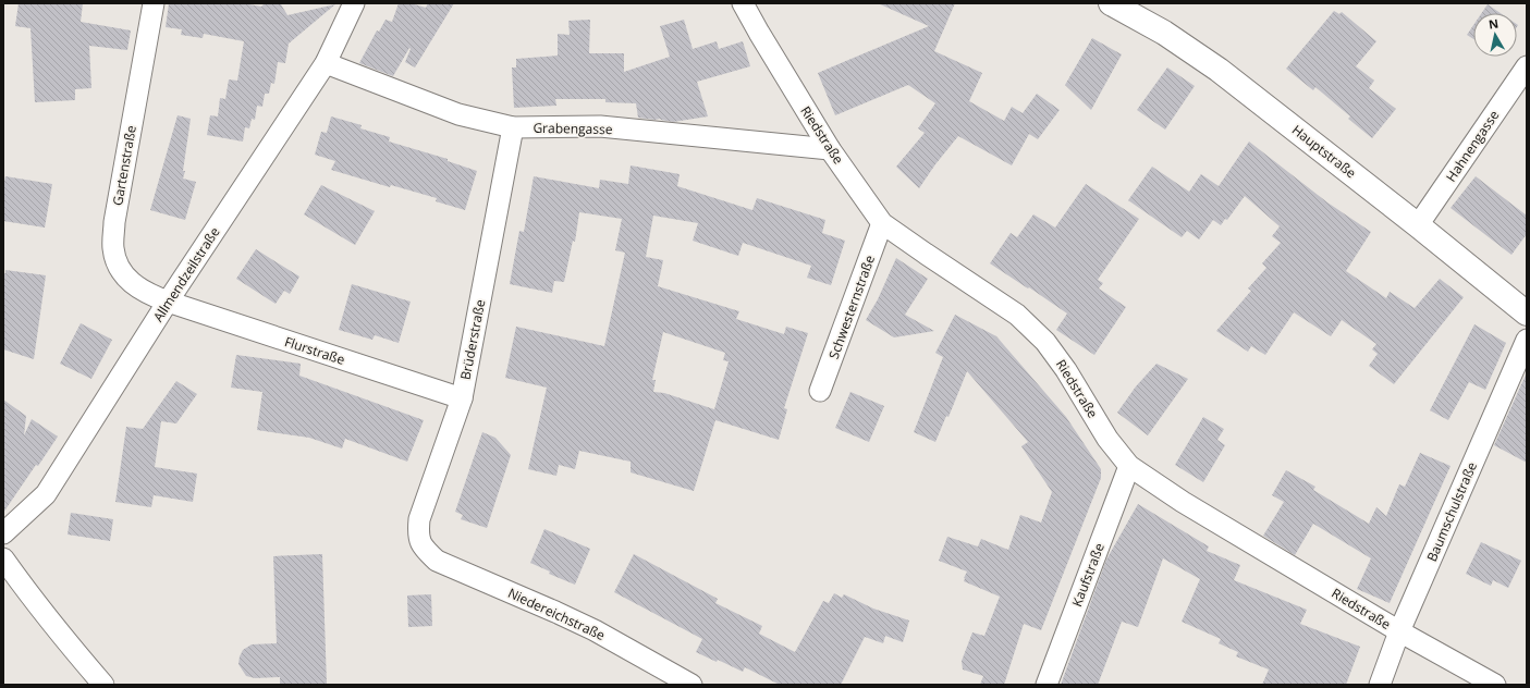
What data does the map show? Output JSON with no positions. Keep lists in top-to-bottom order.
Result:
{
  "streets": {
    "street": [
      "Grabengasse",
      "Riedstraße",
      "Hahnengasse",
      "Hauptstraße",
      "Gartenstraße",
      "Allmendzeilstraße",
      "Schwesternstraße",
      "Brüderstraße",
      "Flurstraße",
      "Baumschulstraße",
      "Kaufstraße",
      "Niedereichstraße"
    ]
  },
  "crossings": [
    ["Grabengasse", "Riedstraße"],
    ["Grabengasse", "Allmendzeilstraße"],
    ["Grabengasse", "Brüderstraße"],
    ["Riedstraße", "Schwesternstraße"],
    ["Riedstraße", "Baumschulstraße"],
    ["Riedstraße", "Kaufstraße"],
    ["Hahnengasse", "Hauptstraße"],
    ["Gartenstraße", "Allmendzeilstraße"],
    ["Gartenstraße", "Flurstraße"],
    ["Allmendzeilstraße", "Flurstraße"],
    ["Brüderstraße", "Flurstraße"],
    ["Brüderstraße", "Niedereichstraße"]
  ],
  "north": "top"
}
